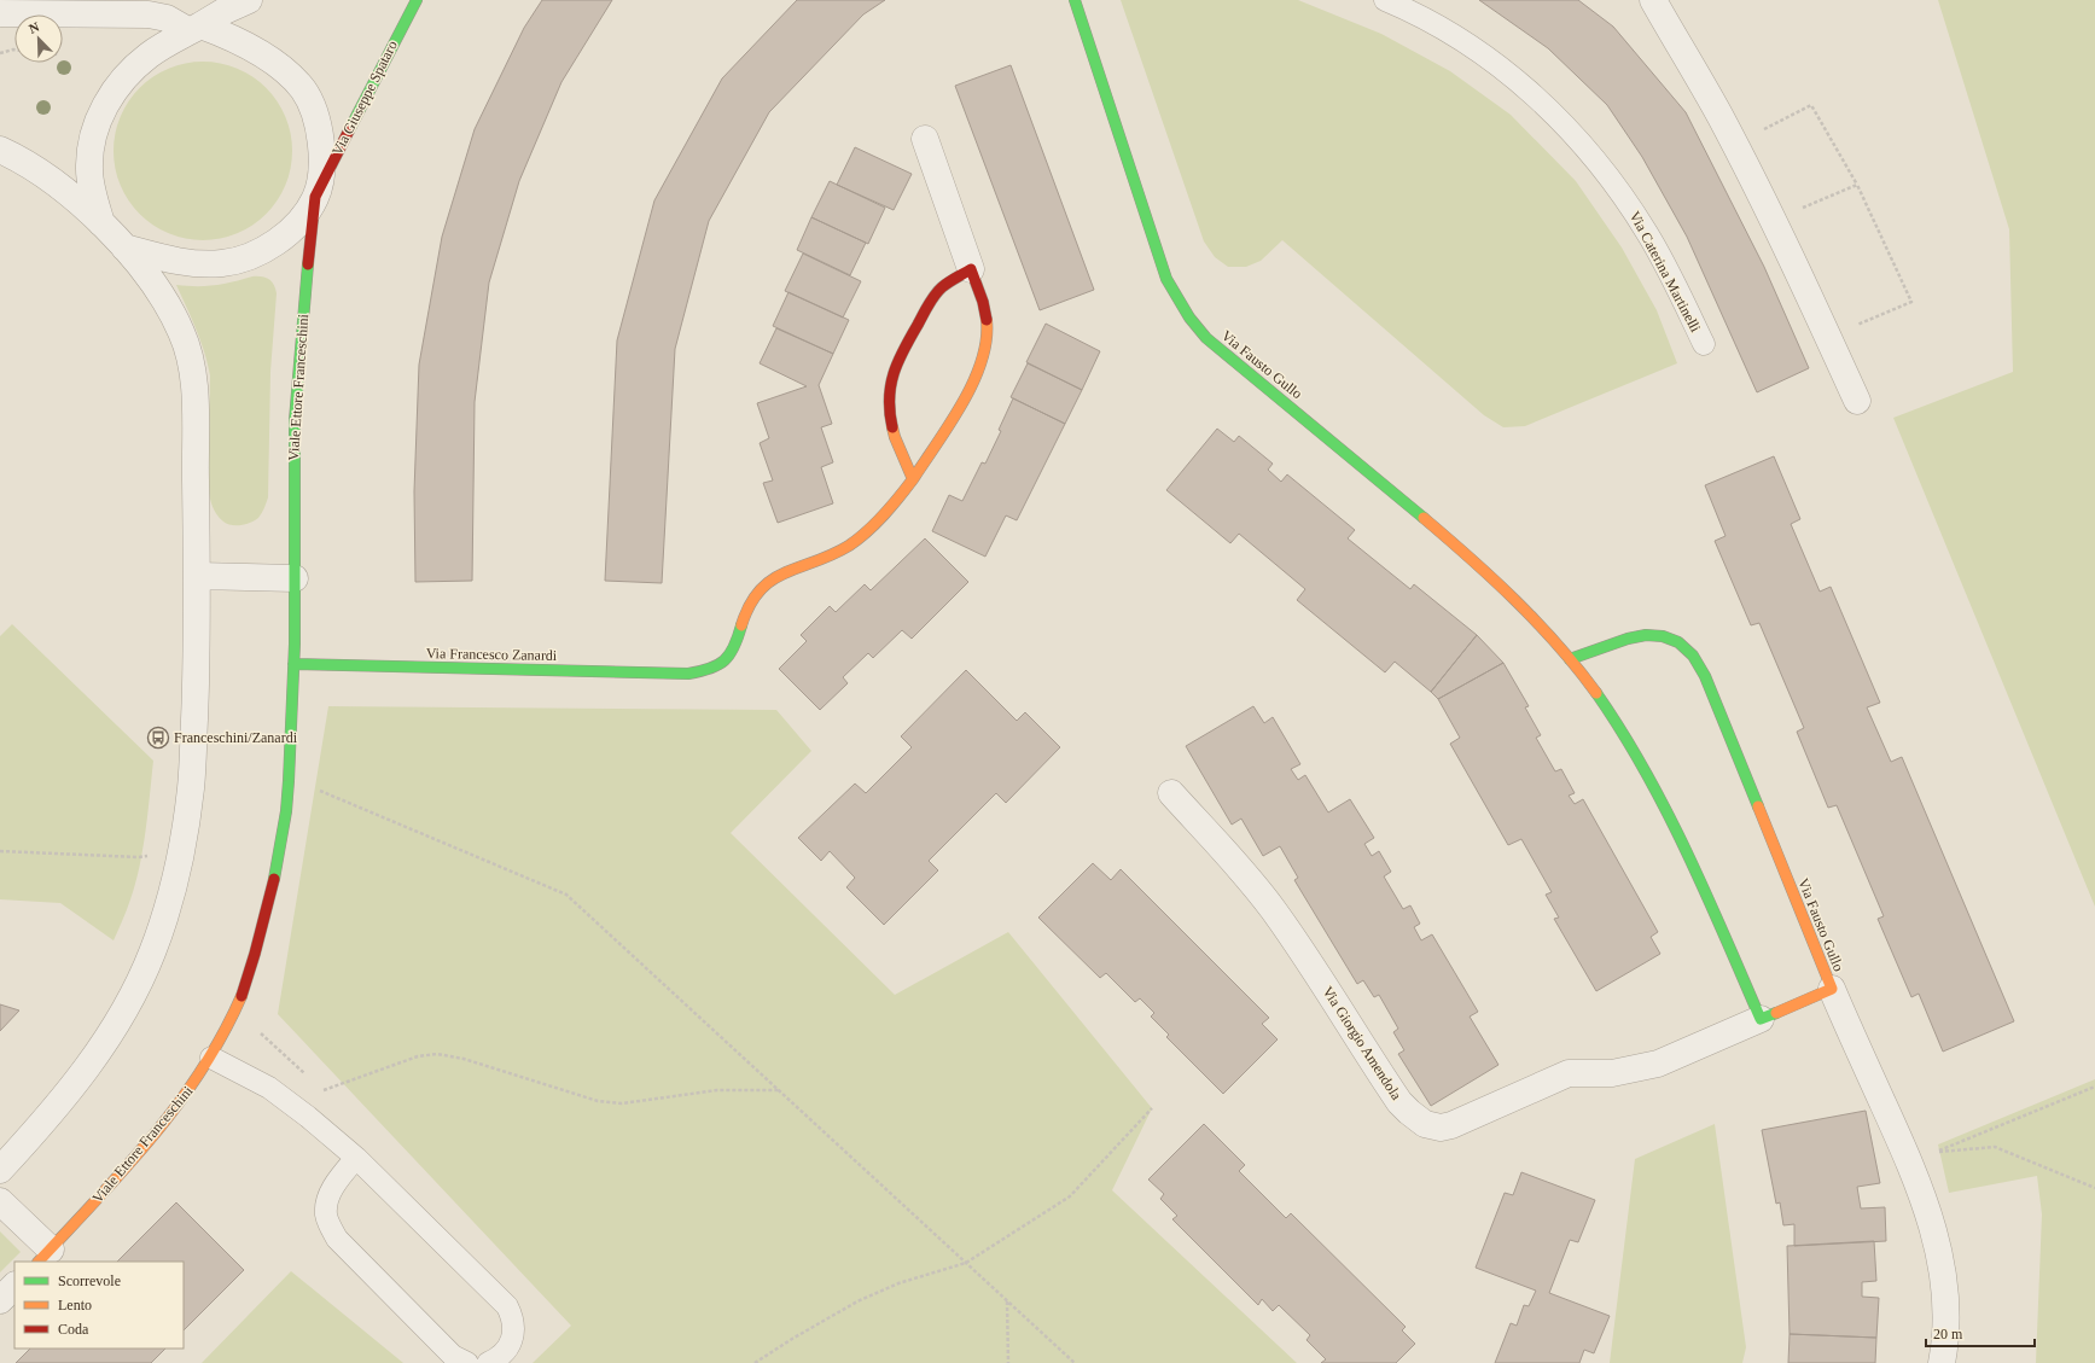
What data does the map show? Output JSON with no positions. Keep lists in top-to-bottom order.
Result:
{
  "streets": {
    "street": [
      "Via Giuseppe Spataro",
      "Via Fausto Gullo",
      "Viale Ettore Franceschini",
      "Via Francesco Zanardi",
      "Via Giorgio Amendola"
    ],
    "lane": ["Via Caterina Martinelli"]
  },
  "crossings": [
    ["Via Giuseppe Spataro", "Viale Ettore Franceschini"],
    ["Via Fausto Gullo", "Via Giorgio Amendola"],
    ["Viale Ettore Franceschini", "Via Francesco Zanardi"]
  ],
  "places": {
    "bus stop": ["Franceschini/Zanardi"]
  },
  "legend": ["Scorrevole", "Lento", "Coda"],
  "scale_bar": "20 m",
  "north": "top left"
}
